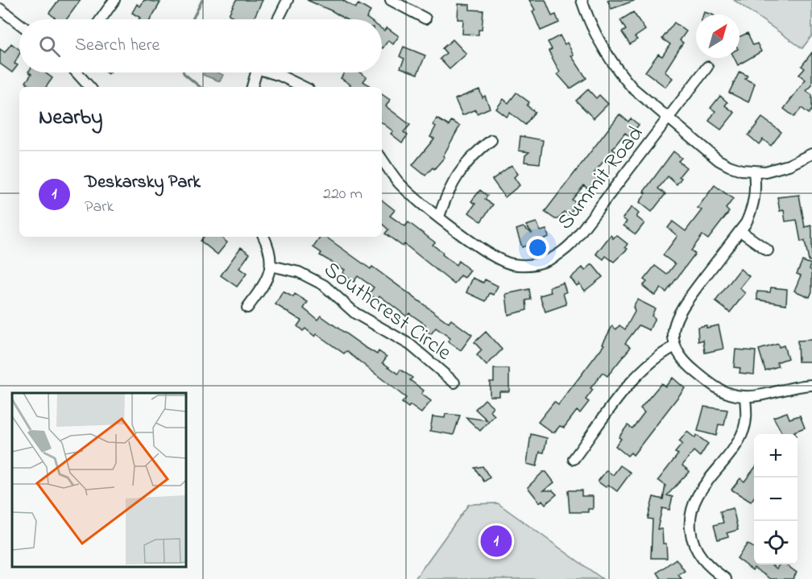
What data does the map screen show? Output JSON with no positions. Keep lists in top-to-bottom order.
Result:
{
  "streets": {
    "street": ["Summit Road", "Southcrest Circle"]
  },
  "north": "top right",
  "page": {
    "search": "Search here",
    "heading": "Nearby",
    "list": [
      {
        "mark": "1",
        "name": "Deskarsky Park",
        "note": "Park",
        "value": "220 m"
      }
    ],
    "map_buttons": ["+", "−"],
    "pins": "1"
  }
}
